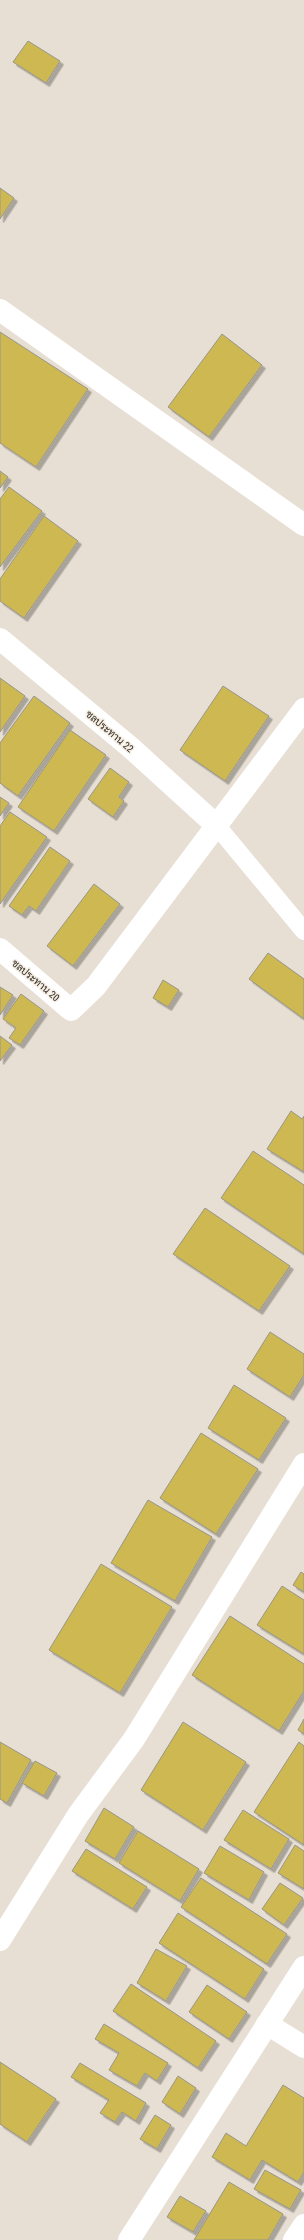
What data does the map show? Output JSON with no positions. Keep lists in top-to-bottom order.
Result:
{
  "streets": {
    "street": ["ชลประทาน 22", "ชลประทาน 20"]
  },
  "crossings": [
    ["ชลประทาน 22", "ชลประทาน 20"]
  ]
}
